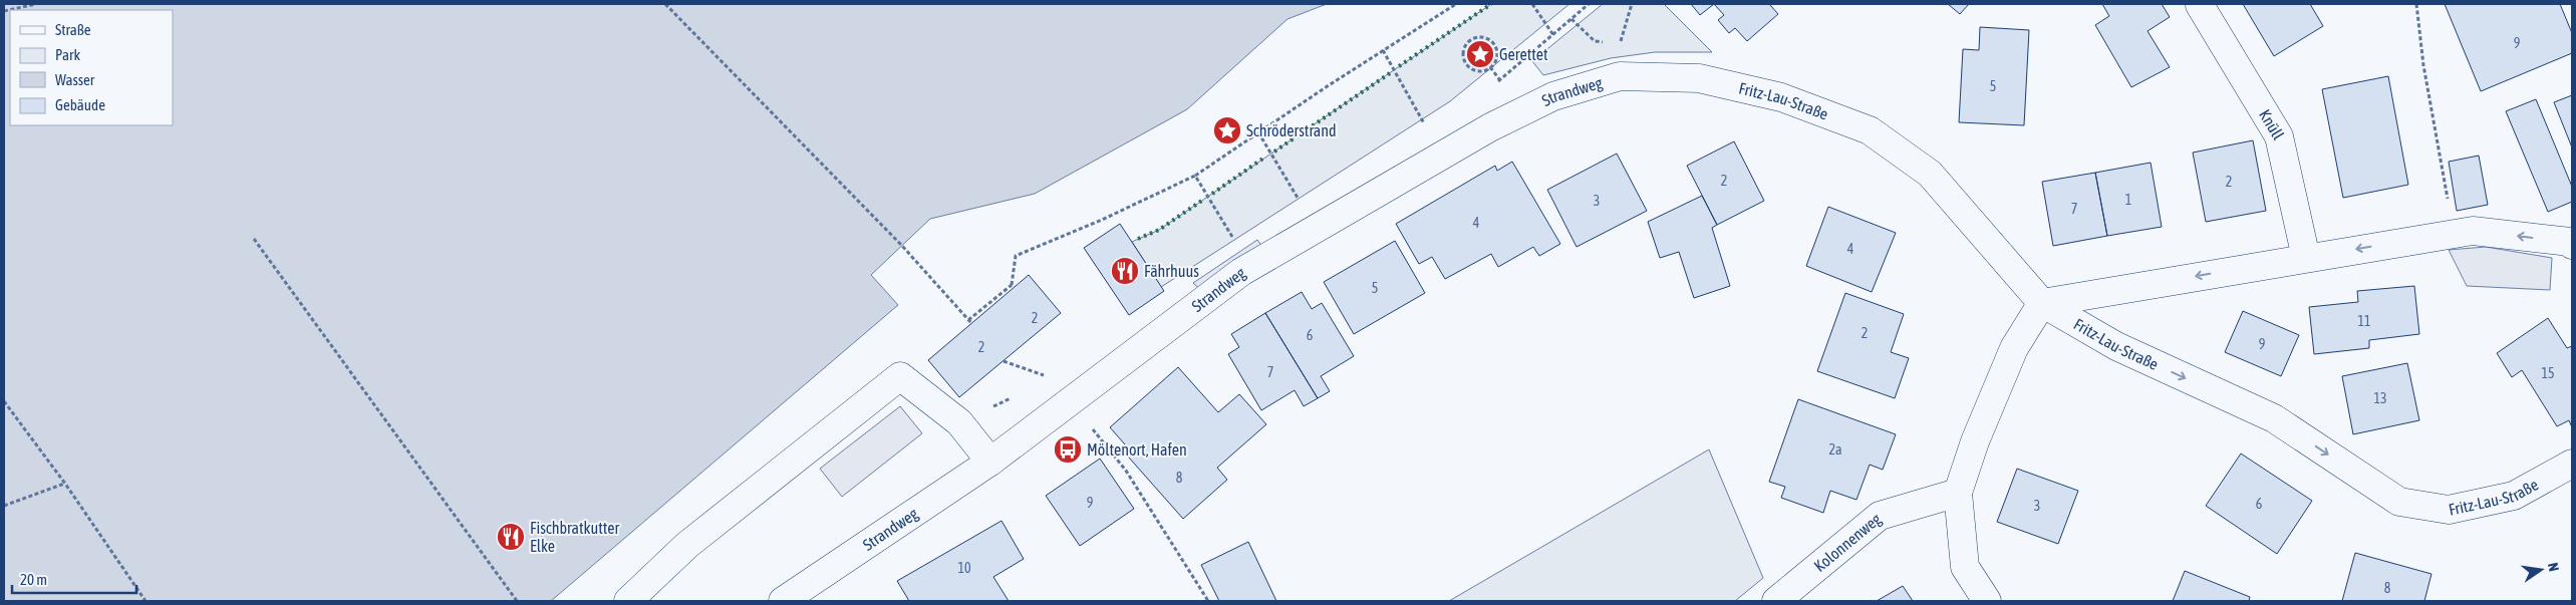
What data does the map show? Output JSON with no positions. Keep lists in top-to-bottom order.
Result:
{
  "streets": {
    "street": [
      "Strandweg",
      "Fritz-Lau-Straße",
      "Knüll",
      "Kolonnenweg"
    ]
  },
  "crossings": [
    ["Strandweg", "Fritz-Lau-Straße"]
  ],
  "one_way": ["Fritz-Lau-Straße"],
  "places": {
    "place": ["Gerettet", "Schröderstrand"],
    "restaurant": ["Fährhuus", "Fischbratkutter Elke"],
    "bus stop": ["Möltenort, Hafen"]
  },
  "house_numbers": [
    "9",
    "5",
    "2",
    "2",
    "1",
    "3",
    "7",
    "4",
    "4",
    "5",
    "2",
    "11",
    "2",
    "6",
    "9",
    "2",
    "7",
    "15",
    "13",
    "2a",
    "8",
    "9",
    "6",
    "3",
    "10",
    "8"
  ],
  "legend": [
    "Straße",
    "Park",
    "Wasser",
    "Gebäude"
  ],
  "scale_bar": "20 m",
  "north": "right"
}
